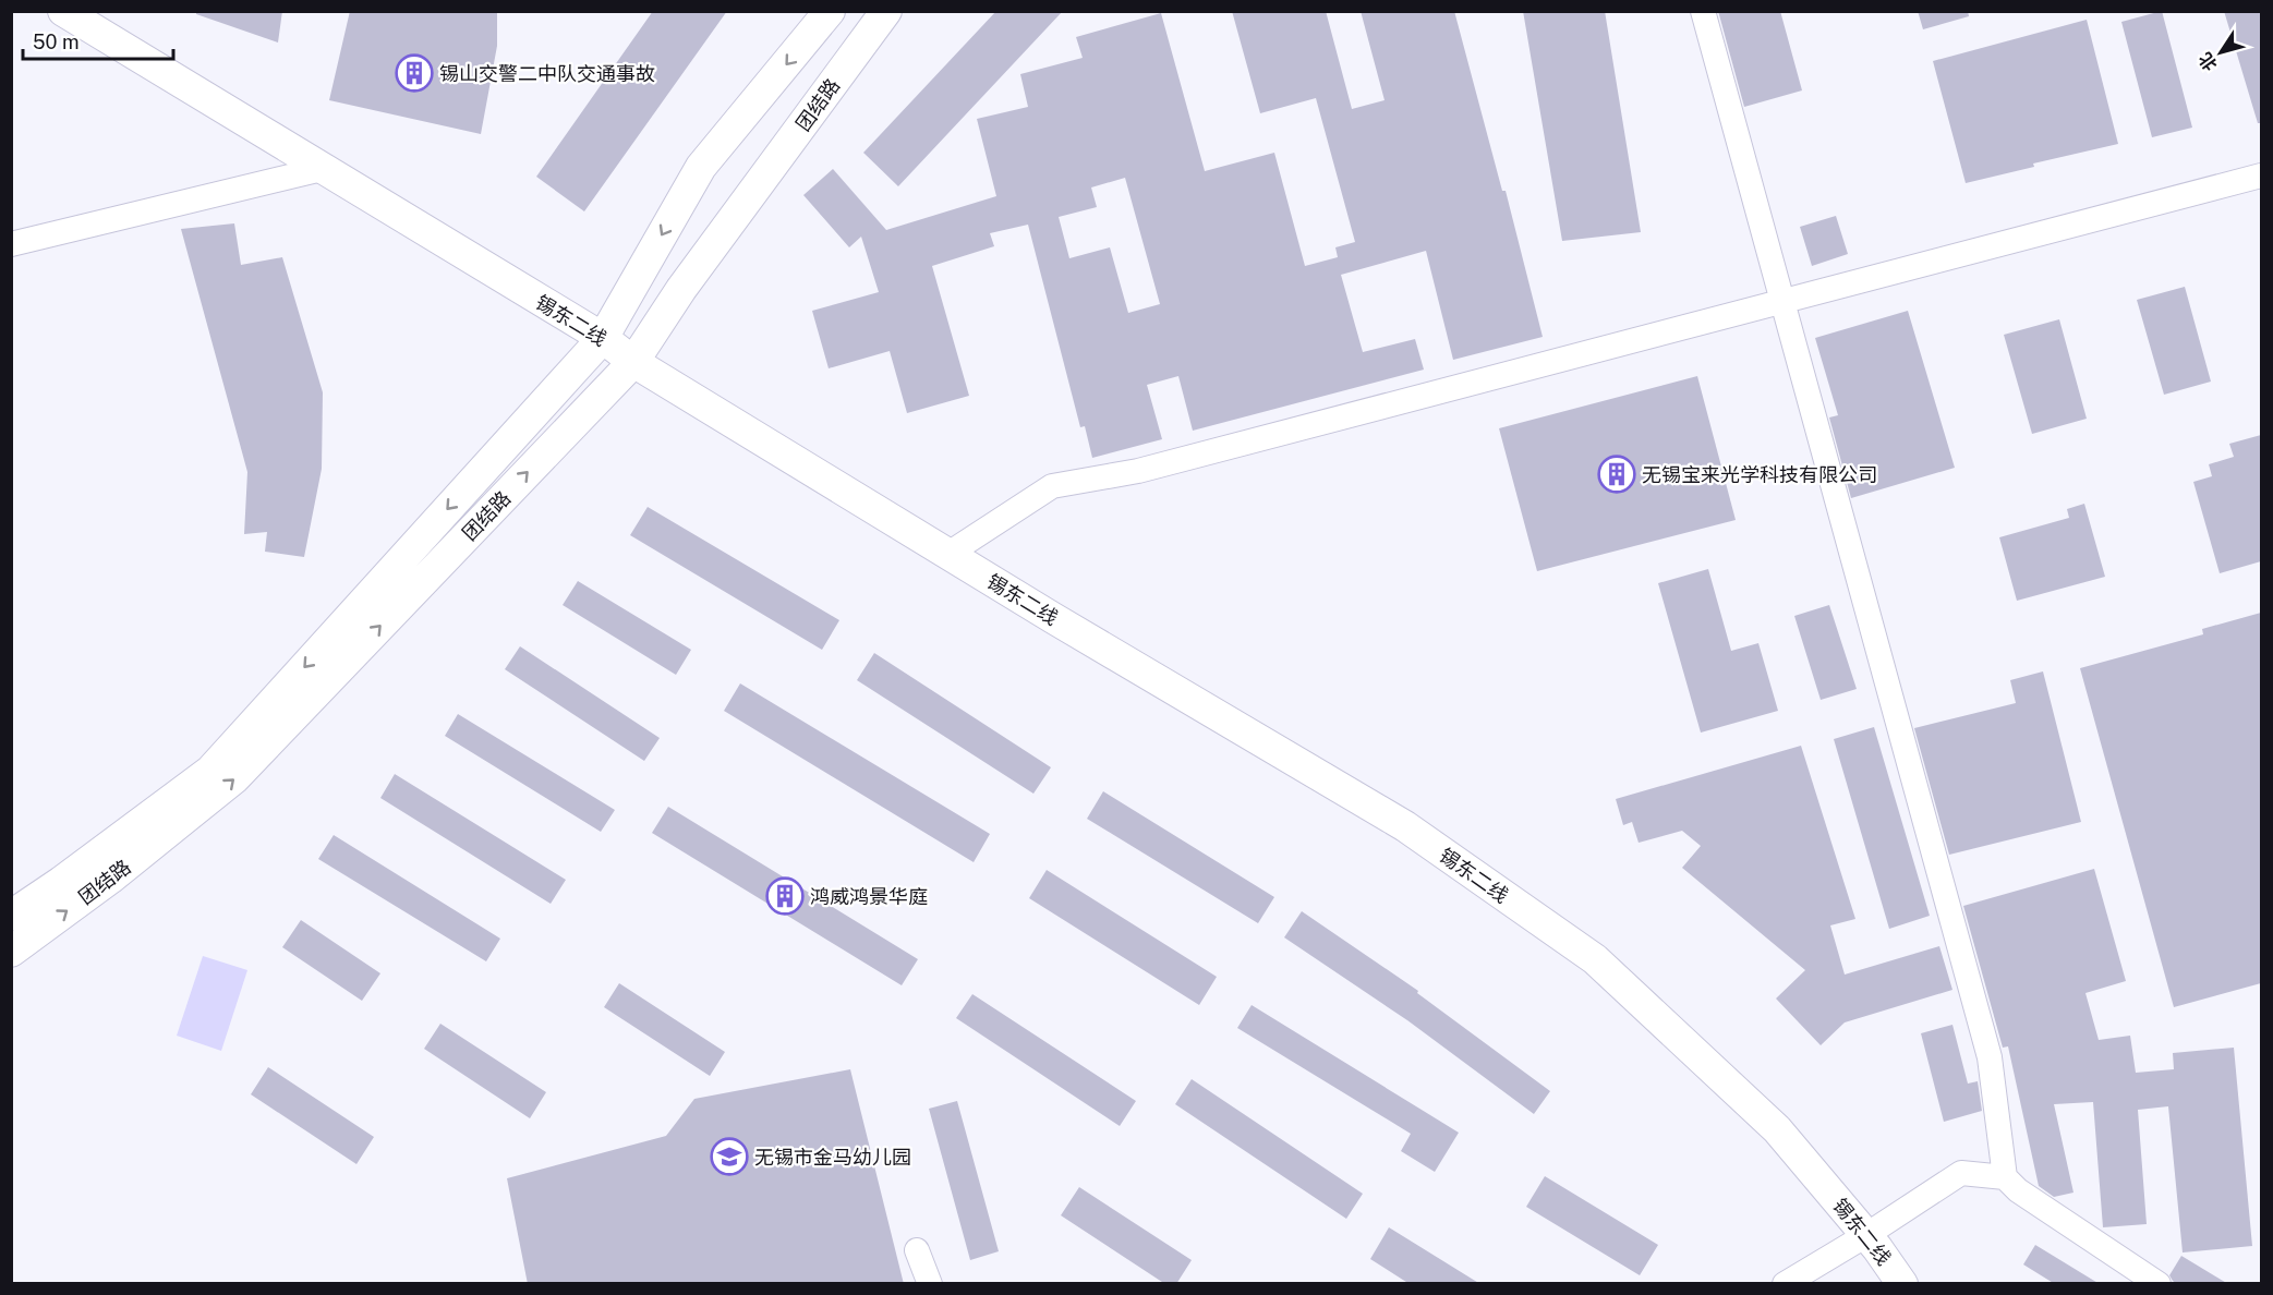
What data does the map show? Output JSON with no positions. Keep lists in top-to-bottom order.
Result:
{
  "streets": {
    "main road": ["团结路", "锡东二线"]
  },
  "crossings": [
    ["团结路", "锡东二线"]
  ],
  "places": {
    "building": ["锡山交警二中队交通事故", "无锡宝来光学科技有限公司", "鸿威鸿景华庭"],
    "school or university": ["无锡市金马幼儿园"]
  },
  "scale_bar": "50 m",
  "north": "bottom left"
}
